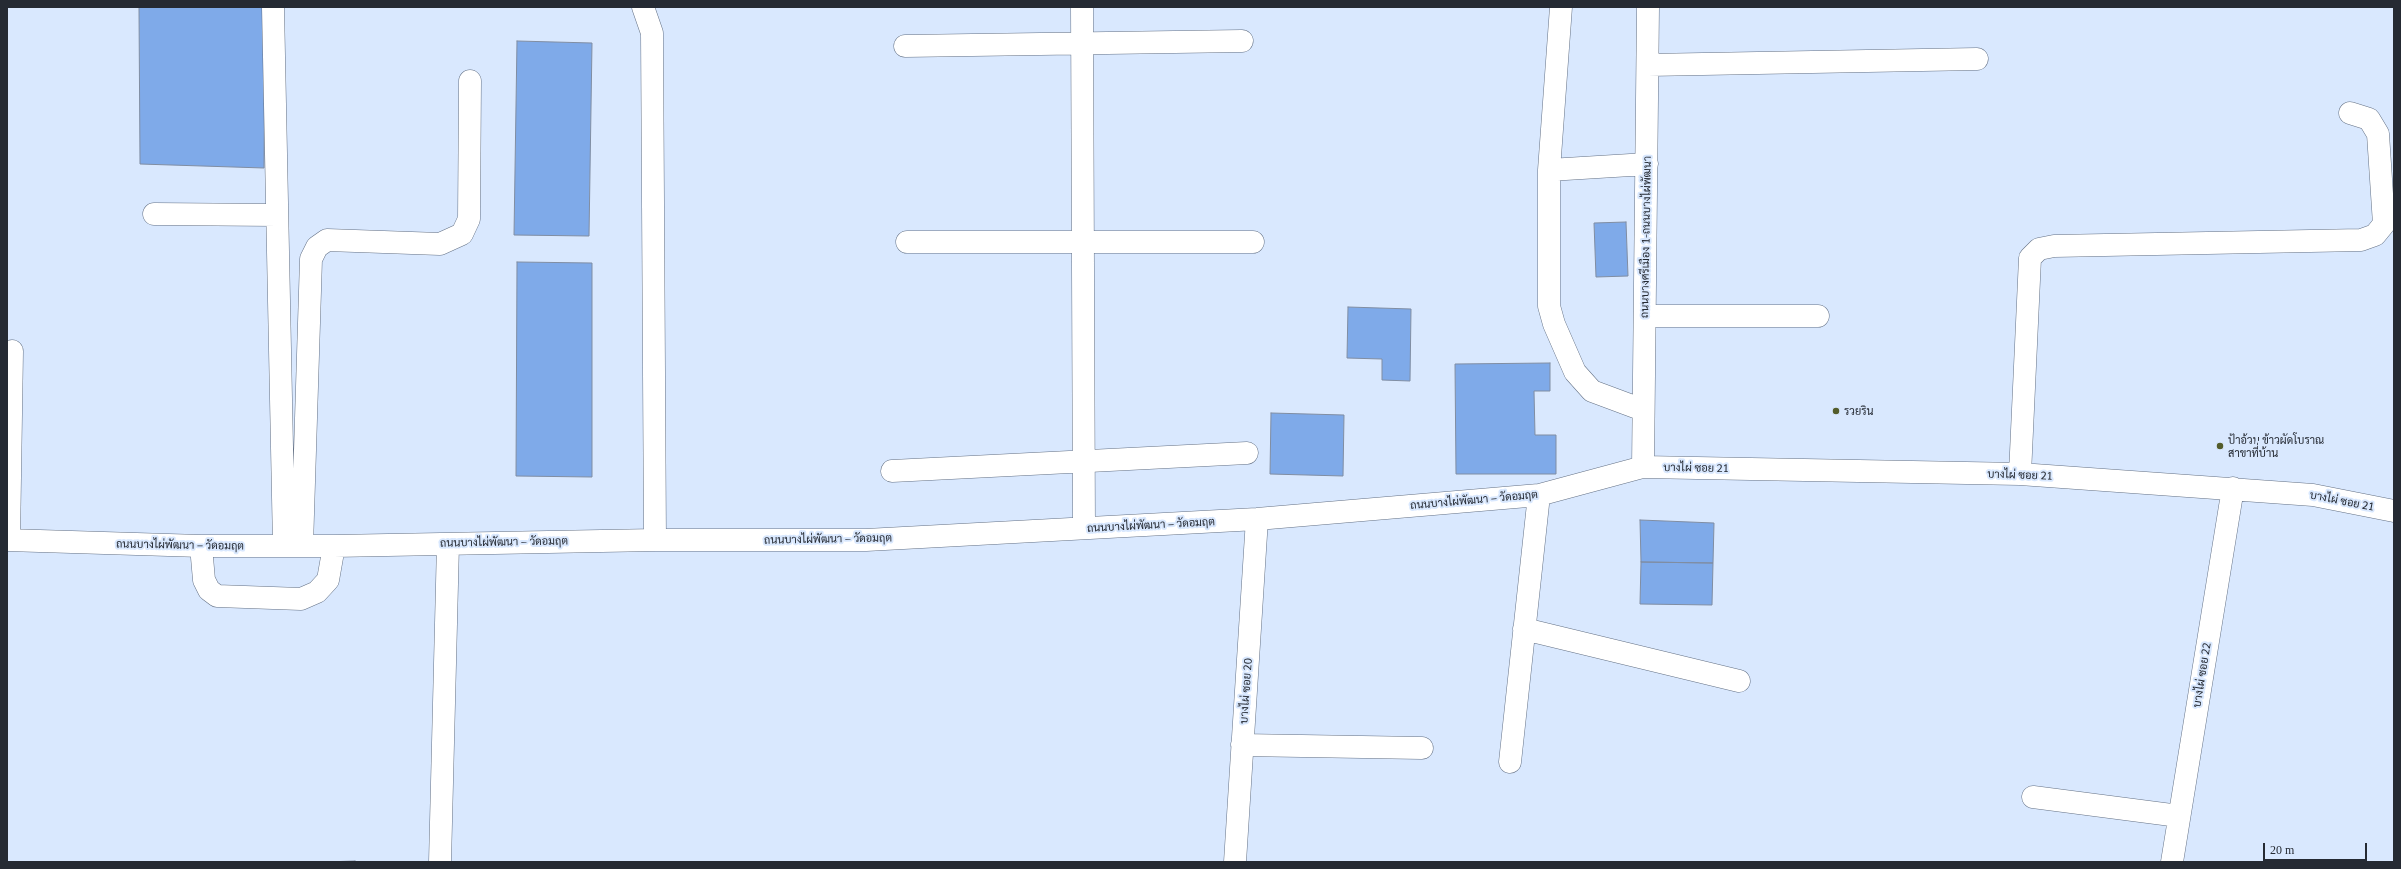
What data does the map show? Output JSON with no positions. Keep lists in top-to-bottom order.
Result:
{
  "streets": {
    "street": [
      "ถนนบางศรีเมือง 1-ถนนบางไผ่พัฒนา",
      "บางไผ่ ซอย 21",
      "ถนนบางไผ่พัฒนา – วัดอมฤต",
      "บางไผ่ ซอย 22",
      "บางไผ่ ซอย 20"
    ]
  },
  "crossings": [
    ["ถนนบางศรีเมือง 1-ถนนบางไผ่พัฒนา", "บางไผ่ ซอย 21"],
    ["ถนนบางศรีเมือง 1-ถนนบางไผ่พัฒนา", "ถนนบางไผ่พัฒนา – วัดอมฤต"],
    ["บางไผ่ ซอย 21", "ถนนบางไผ่พัฒนา – วัดอมฤต"],
    ["บางไผ่ ซอย 21", "บางไผ่ ซอย 22"],
    ["ถนนบางไผ่พัฒนา – วัดอมฤต", "บางไผ่ ซอย 20"]
  ],
  "places": ["รวยริน", "ป้าอ้วน ข้าวผัดโบราณ สาขาที่บ้าน"],
  "scale_bar": "20 m"
}
